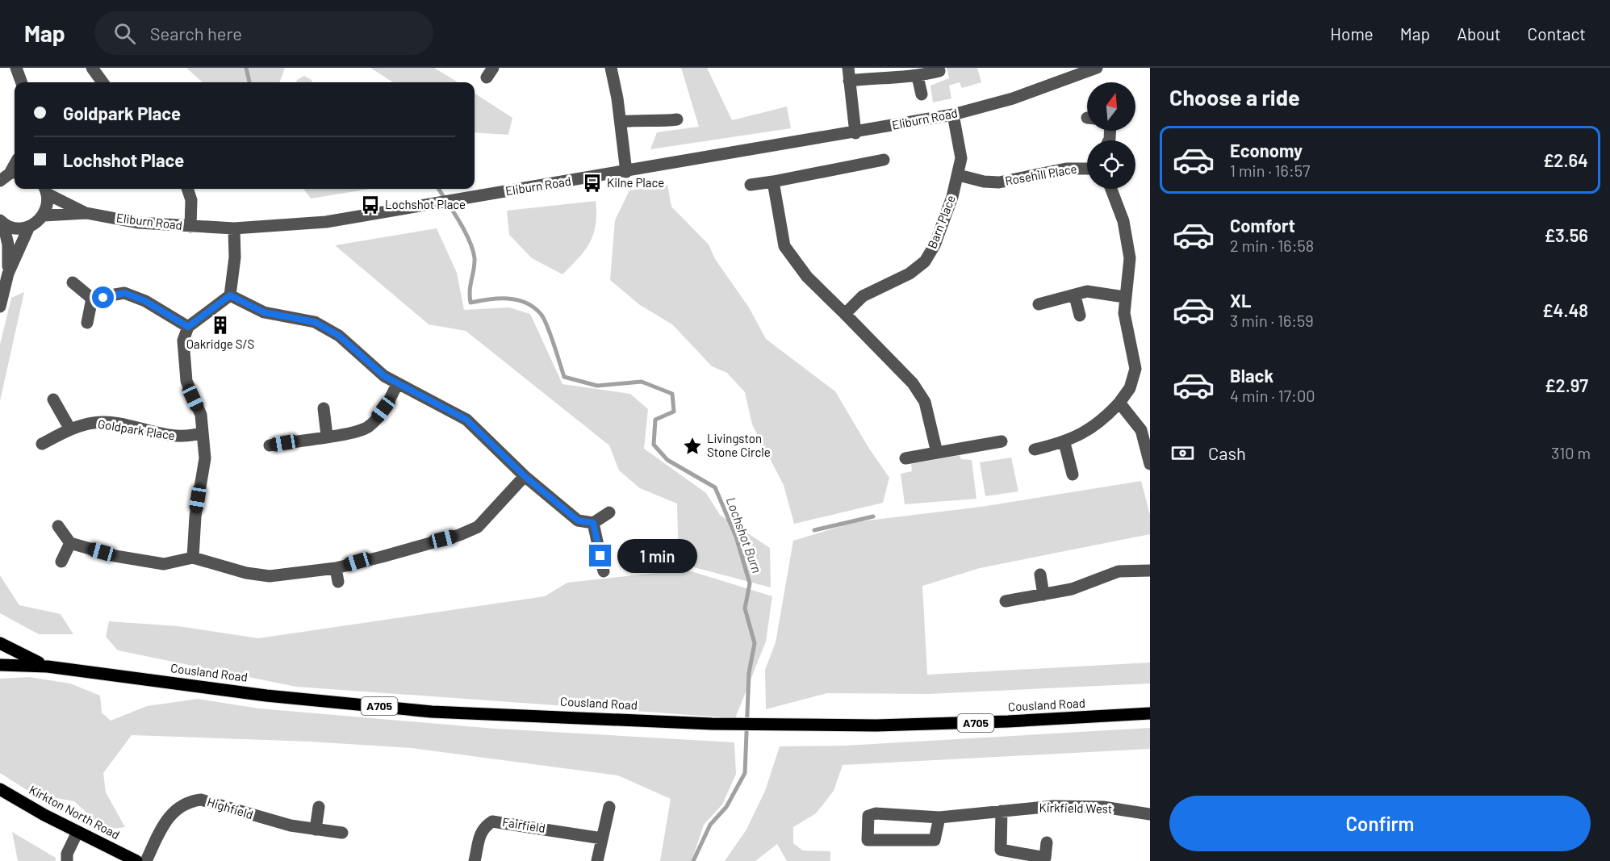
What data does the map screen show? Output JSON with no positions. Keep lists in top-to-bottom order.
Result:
{
  "streets": {
    "main road": ["Cousland Road", "A705", "Kirkton North Road"],
    "street": [
      "Eliburn Road",
      "Rosehill Place",
      "Barn Place",
      "Goldpark Place",
      "Highfield",
      "Kirkfield West",
      "Fairfield"
    ]
  },
  "crossings": [
    ["Eliburn Road", "Barn Place"],
    ["Rosehill Place", "Barn Place"]
  ],
  "water": ["Lochshot Burn"],
  "places": {
    "bus stop": ["Kilne Place", "Lochshot Place"],
    "building": ["Oakridge S/S"],
    "place": ["Livingston Stone Circle"]
  },
  "north": "top",
  "page": {
    "header": "Map",
    "search": "Search here",
    "nav": [
      "Home",
      "Map",
      "About",
      "Contact"
    ],
    "heading": "Choose a ride",
    "banner": ["Goldpark Place", "Lochshot Place"],
    "list": [
      {
        "name": "Economy",
        "note": "1 min · 16:57",
        "value": "£2.64"
      },
      {
        "name": "Comfort",
        "note": "2 min · 16:58",
        "value": "£3.56"
      },
      {
        "name": "XL",
        "note": "3 min · 16:59",
        "value": "£4.48"
      },
      {
        "name": "Black",
        "note": "4 min · 17:00",
        "value": "£2.97"
      }
    ],
    "pay": ["Cash", "310 m"],
    "bubble": "1 min",
    "buttons": "Confirm"
  }
}
